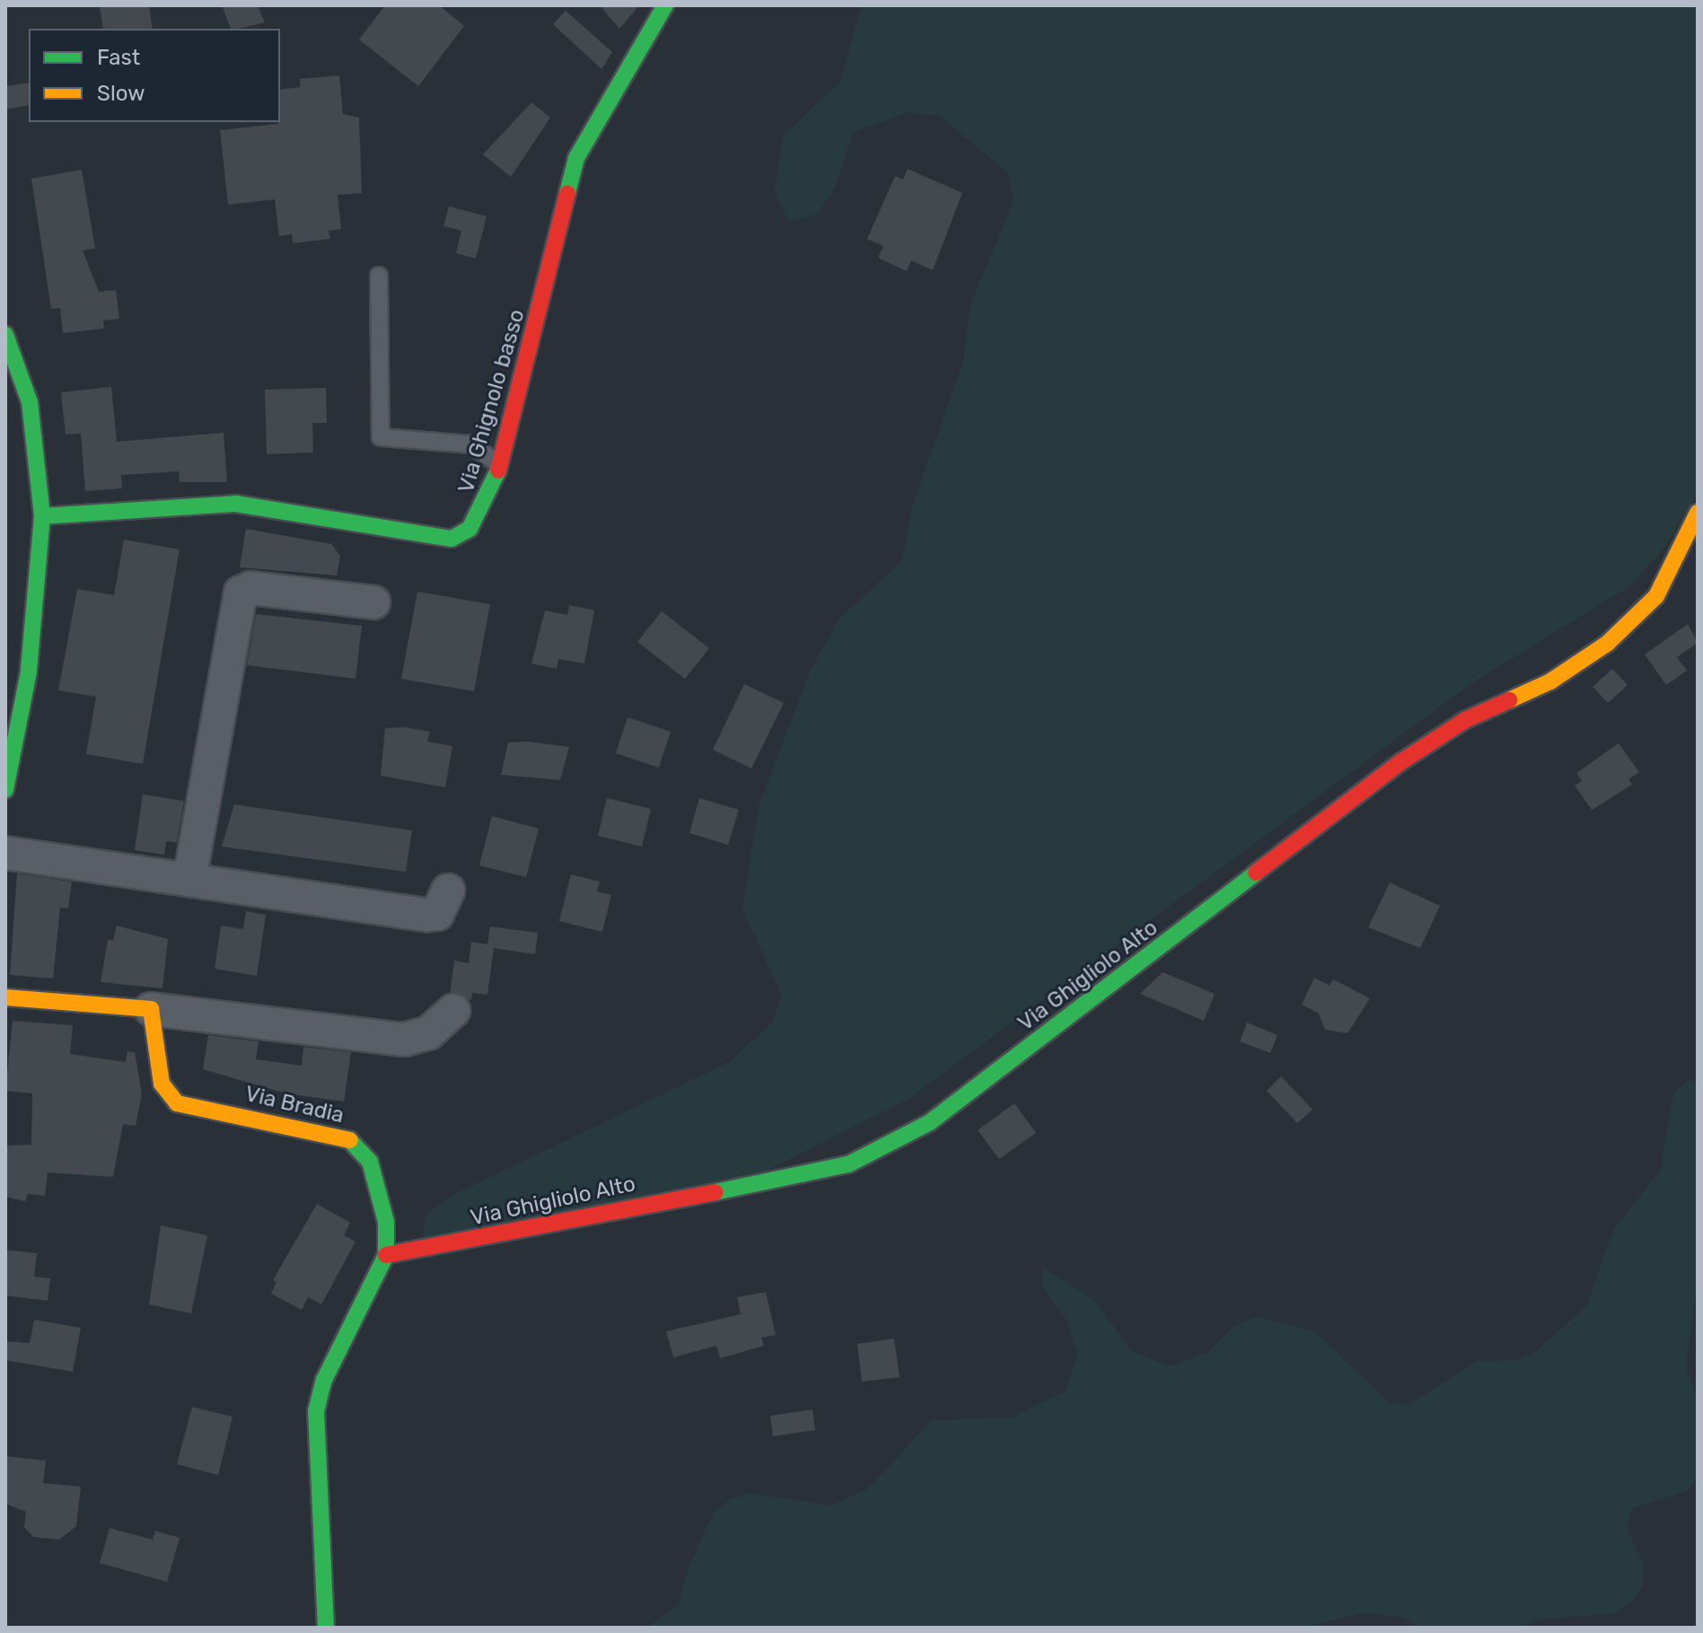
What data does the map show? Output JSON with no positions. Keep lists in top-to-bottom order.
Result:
{
  "streets": {
    "street": ["Via Ghignolo basso", "Via Ghigliolo Alto", "Via Bradia"]
  },
  "crossings": [
    ["Via Ghigliolo Alto", "Via Bradia"]
  ],
  "legend": ["Fast", "Slow"]
}
